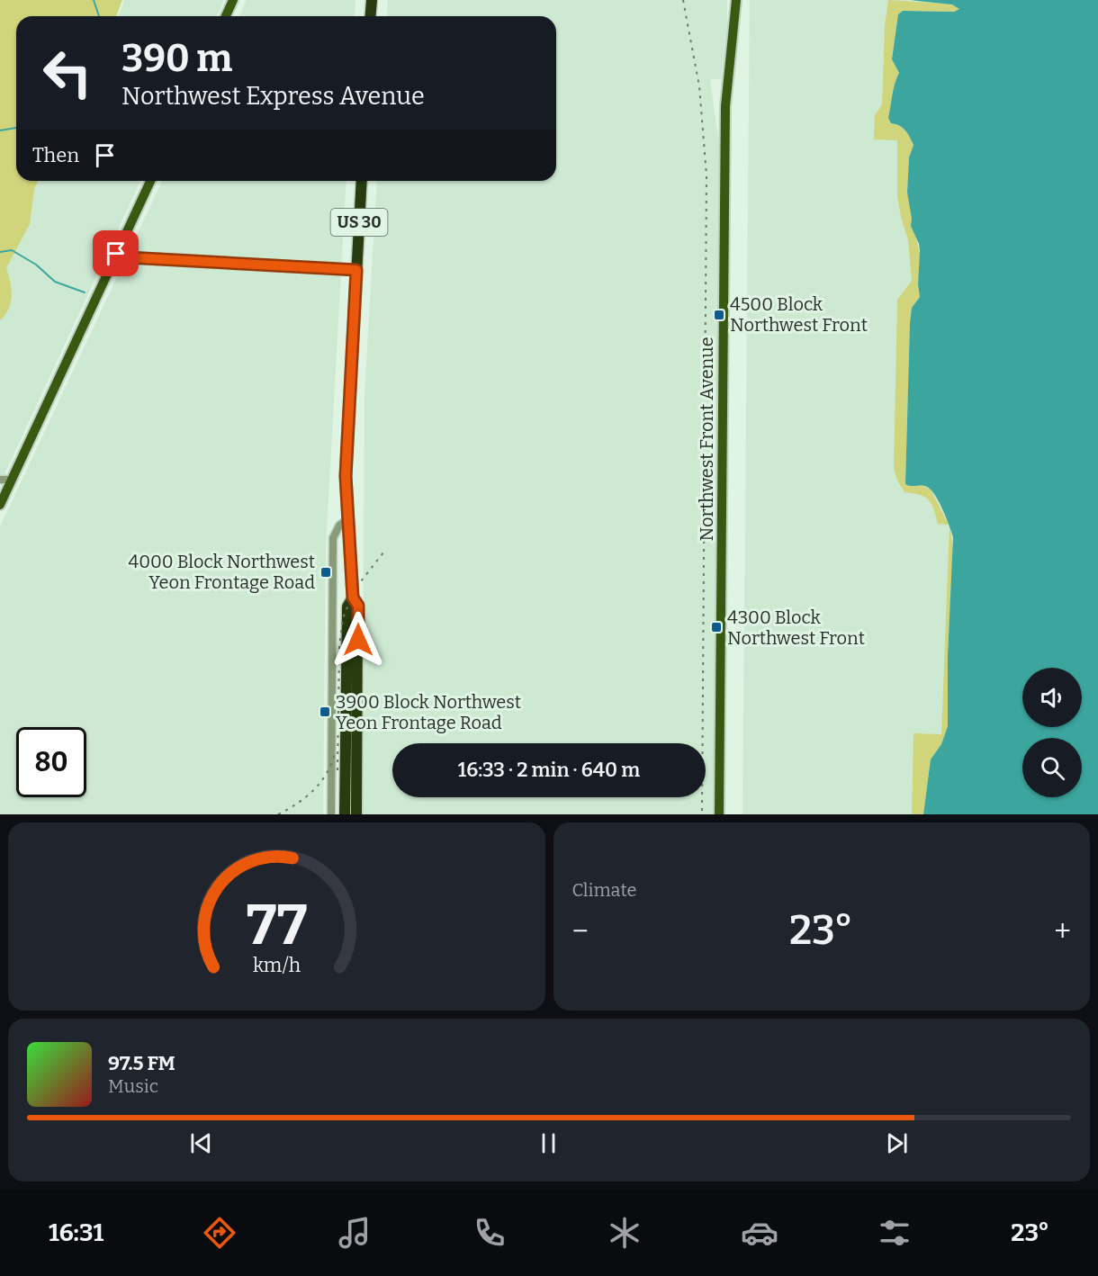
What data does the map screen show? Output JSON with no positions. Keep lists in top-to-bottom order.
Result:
{
  "streets": {
    "highway": ["US 30"],
    "main road": ["Northwest Front Avenue"]
  },
  "places": {
    "transit": [
      "4500 Block Northwest Front",
      "4000 Block Northwest Yeon Frontage Road",
      "4300 Block Northwest Front",
      "3900 Block Northwest Yeon Frontage Road"
    ]
  },
  "page": {
    "turn": ["390 m", "Northwest Express Avenue"],
    "then": "Then",
    "limit": "80",
    "trip": "16:33 · 2 min · 640 m",
    "tile": "Climate",
    "heat": ["−", "23°", "+"],
    "song": ["97.5 FM", "Music"],
    "tabs": ["16:31", "23°"],
    "gauge": ["77", "km/h"]
  }
}
